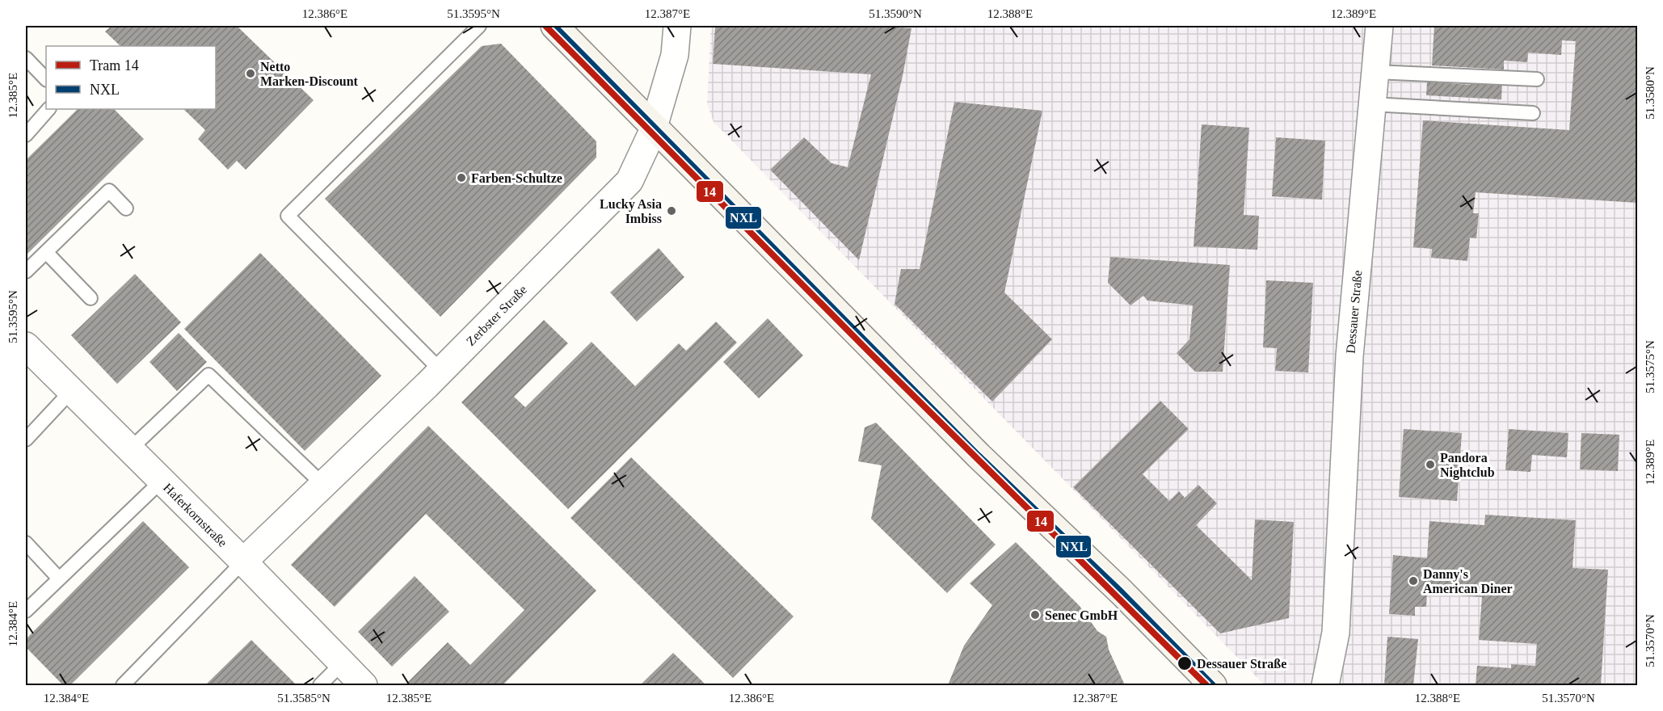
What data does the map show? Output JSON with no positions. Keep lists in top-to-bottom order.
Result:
{
  "streets": {
    "street": ["Dessauer Straße", "Zerbster Straße", "Haferkornstraße"]
  },
  "crossings": [
    ["Zerbster Straße", "Haferkornstraße"]
  ],
  "places": [
    "Netto Marken-Discount",
    "Farben-Schultze",
    "Lucky Asia Imbiss",
    "Pandora Nightclub",
    "Danny's American Diner",
    "Senec GmbH",
    "Dessauer Straße"
  ],
  "lines": ["tram line 14", "transit line NXL"],
  "legend": ["Tram 14", "NXL"],
  "coordinates": [
    "12.386°E",
    "51.3595°N",
    "12.387°E",
    "51.3590°N",
    "12.388°E",
    "12.389°E",
    "51.3580°N",
    "12.385°E",
    "51.3575°N",
    "12.384°E",
    "51.3570°N",
    "51.3585°N"
  ]
}
